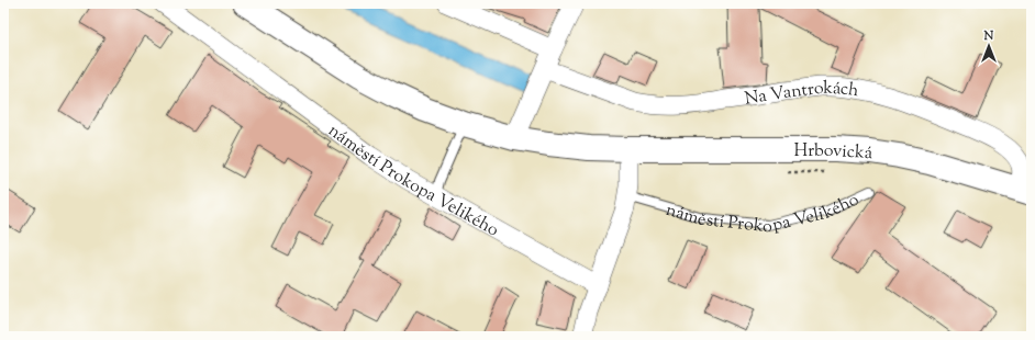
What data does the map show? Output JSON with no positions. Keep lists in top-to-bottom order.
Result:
{
  "streets": {
    "main road": ["Hrbovická"],
    "street": ["Na Vantrokách", "náměstí Prokopa Velikého"]
  },
  "crossings": [
    ["Na Vantrokách", "Hrbovická"]
  ],
  "north": "top"
}
